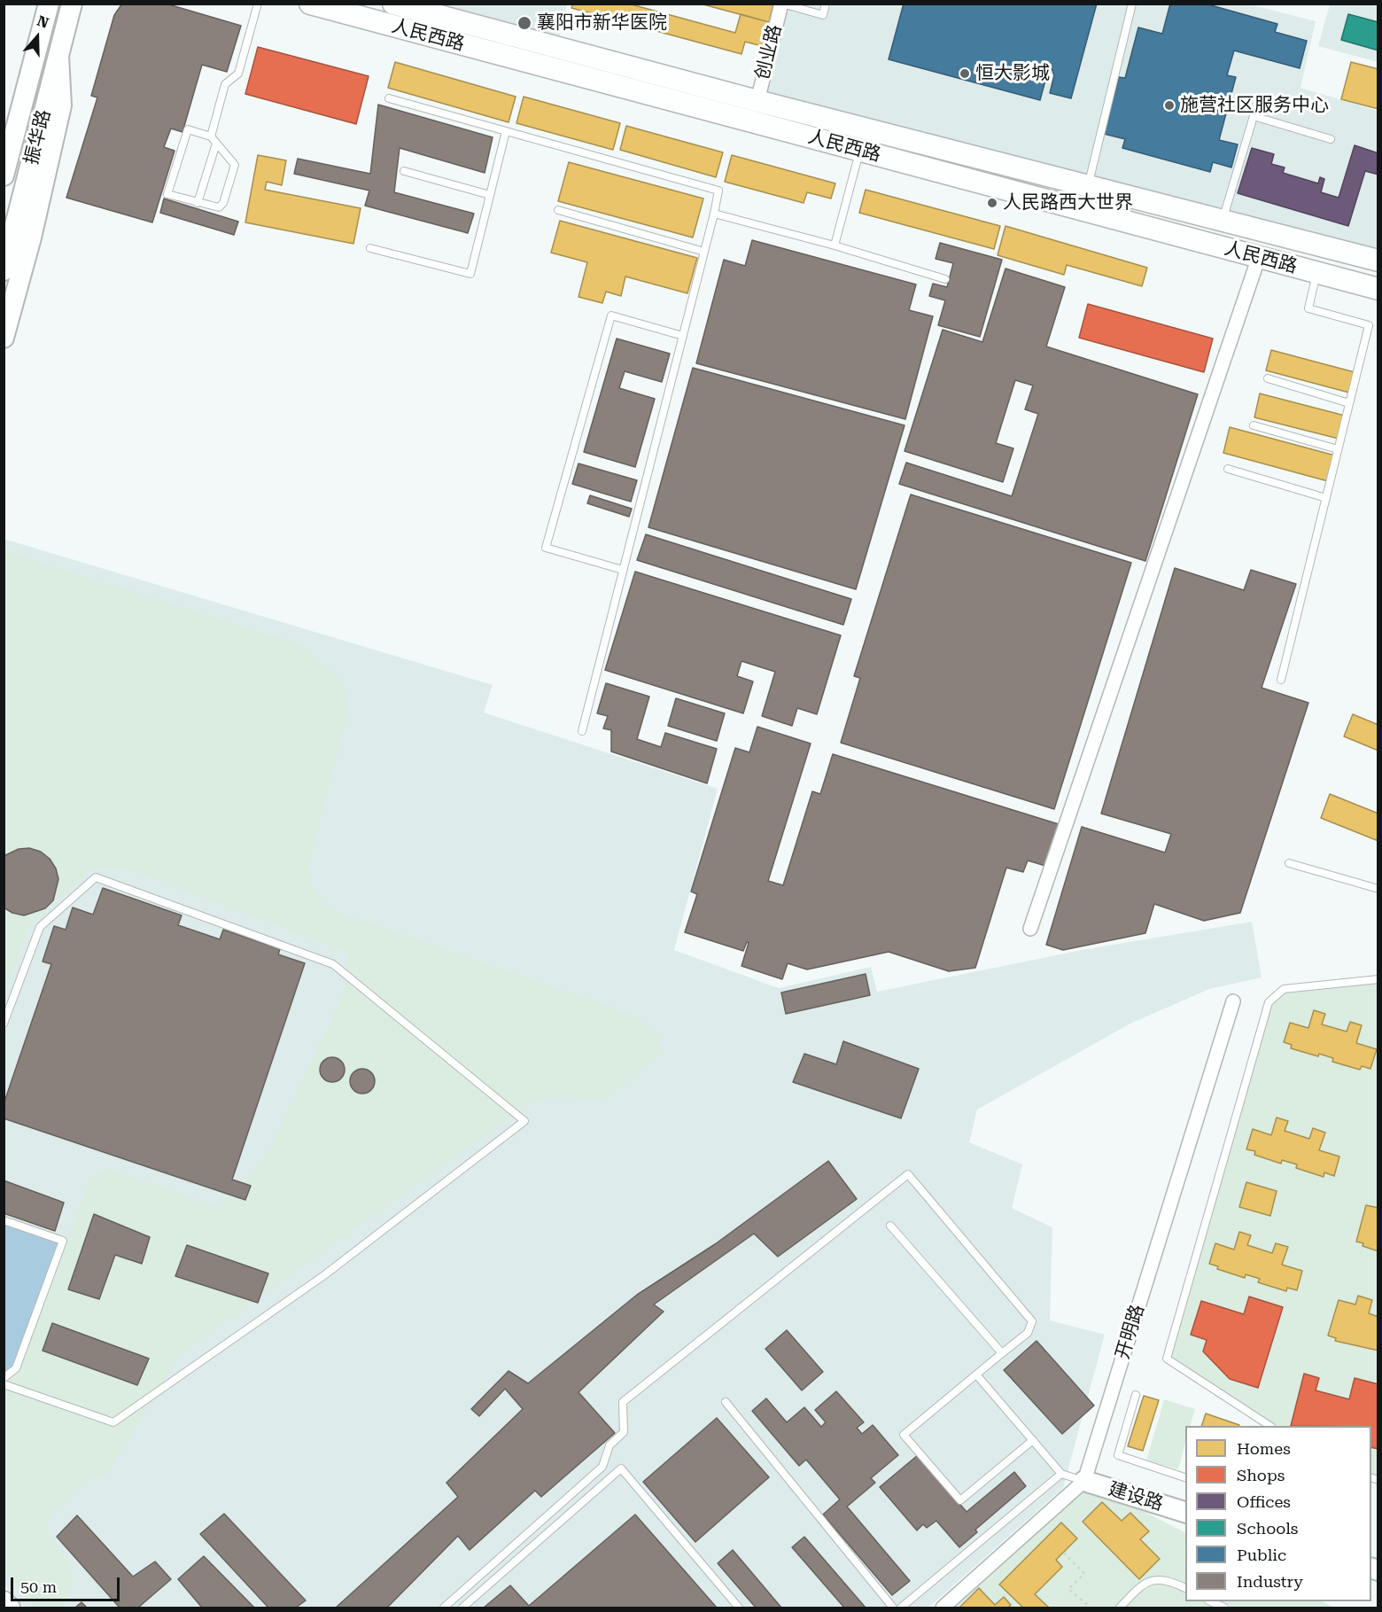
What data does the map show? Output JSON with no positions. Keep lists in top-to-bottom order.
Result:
{
  "streets": {
    "main road": ["人民西路"],
    "street": [
      "创业路",
      "振华路",
      "开明路",
      "建设路"
    ]
  },
  "crossings": [
    ["人民西路", "创业路"],
    ["开明路", "建设路"]
  ],
  "places": [
    "襄阳市新华医院",
    "恒大影城",
    "施营社区服务中心",
    "人民路西大世界"
  ],
  "legend": [
    "Homes",
    "Shops",
    "Offices",
    "Schools",
    "Public",
    "Industry"
  ],
  "scale_bar": "50 m",
  "north": "top"
}
